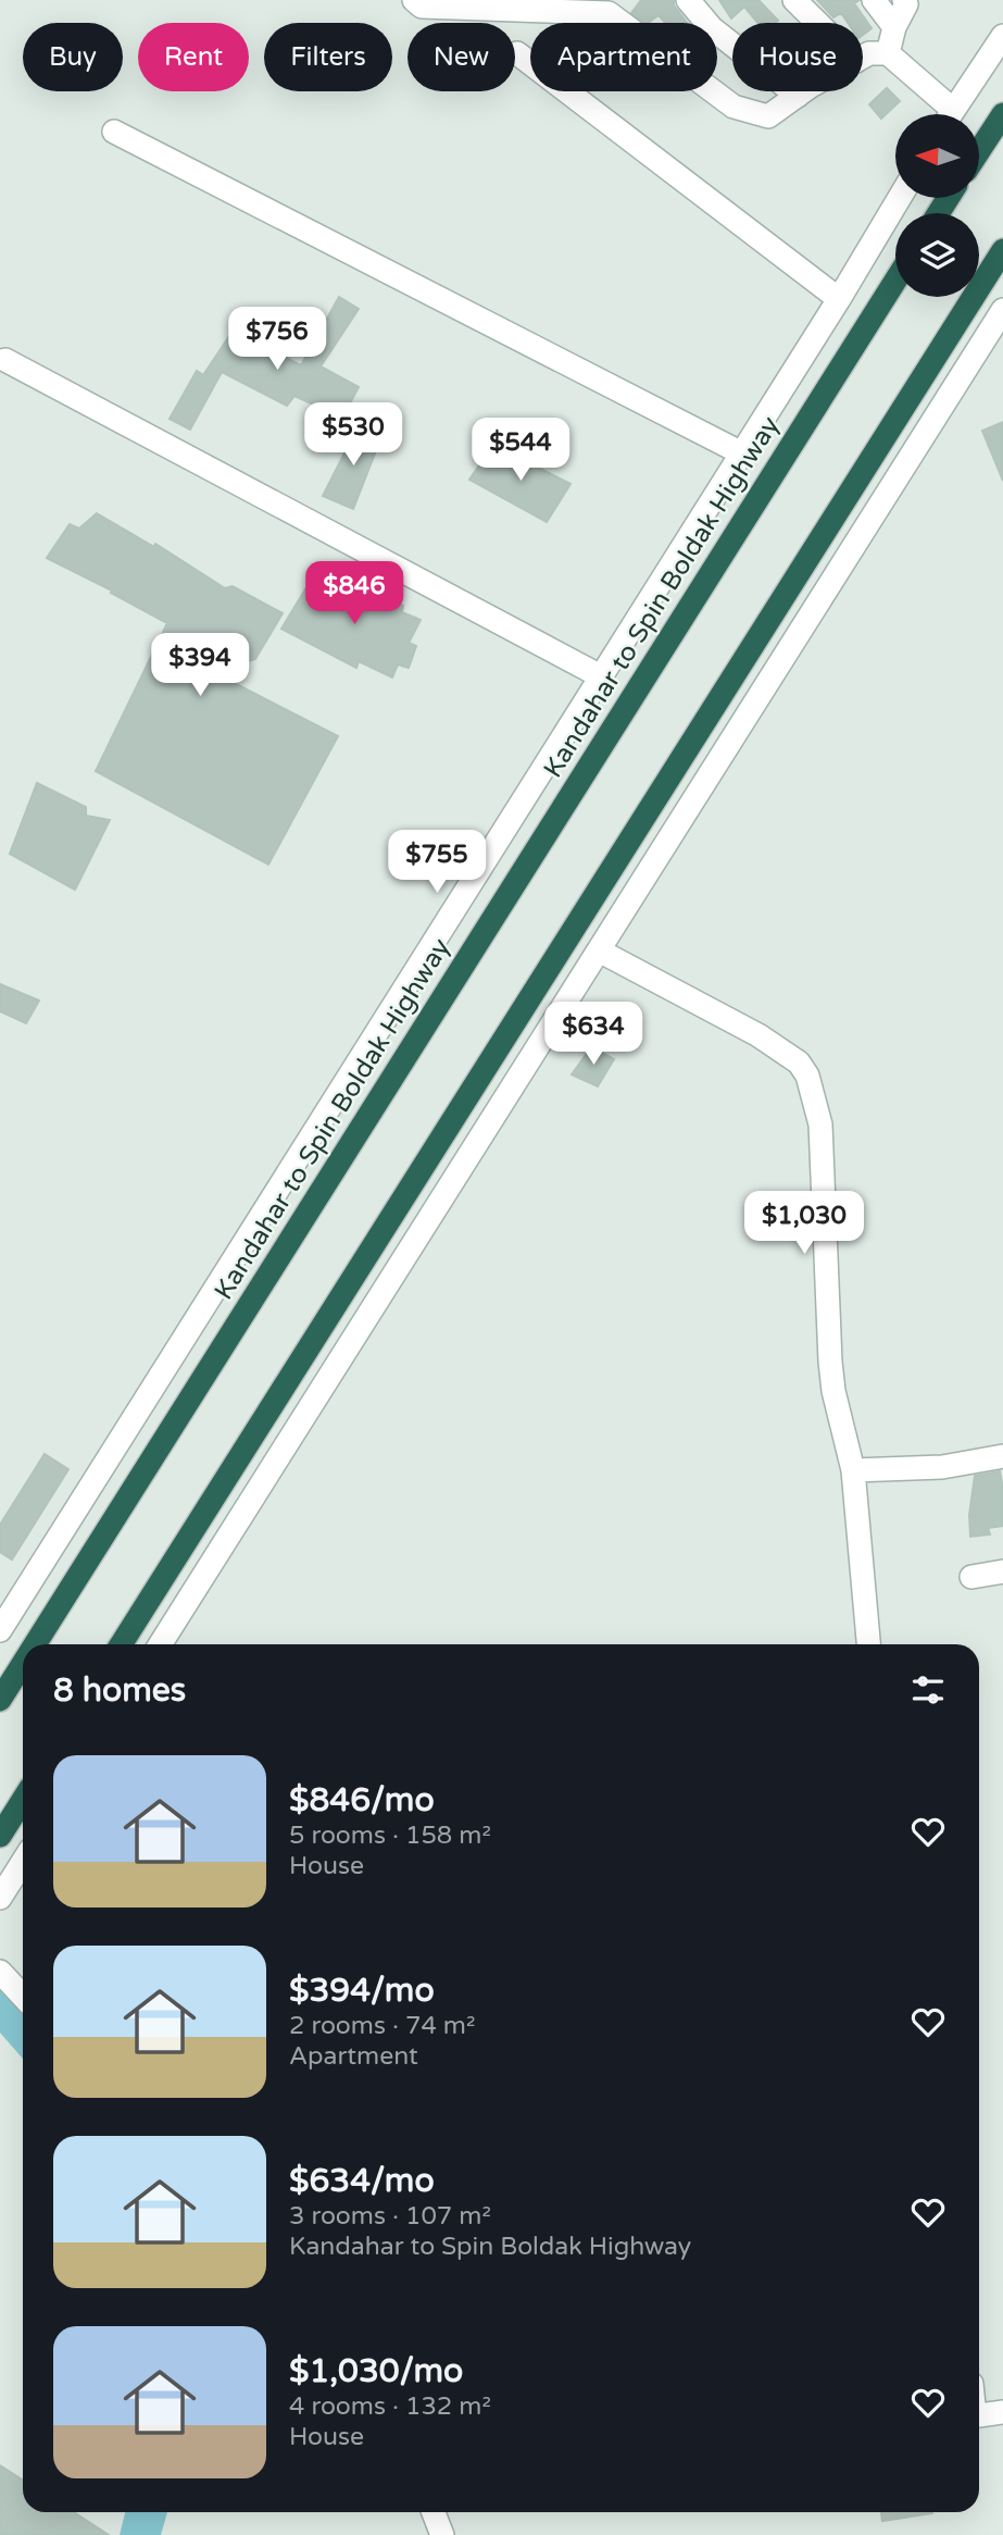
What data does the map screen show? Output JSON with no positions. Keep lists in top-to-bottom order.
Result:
{
  "streets": {
    "highway": ["Kandahar to Spin Boldak Highway"]
  },
  "north": "left",
  "page": {
    "chip": [
      "Buy",
      "Rent",
      "Filters",
      "New",
      "Apartment",
      "House"
    ],
    "price": [
      "$756",
      "$530",
      "$544",
      "$846",
      "$394",
      "$755",
      "$634",
      "$1,030"
    ],
    "heading": "8 homes",
    "list": [
      {
        "name": "$846/mo",
        "note": "5 rooms · 158 m² · House"
      },
      {
        "name": "$394/mo",
        "note": "2 rooms · 74 m² · Apartment"
      },
      {
        "name": "$634/mo",
        "note": "3 rooms · 107 m² · Kandahar to Spin Boldak Highway"
      },
      {
        "name": "$1,030/mo",
        "note": "4 rooms · 132 m² · House"
      }
    ]
  }
}
